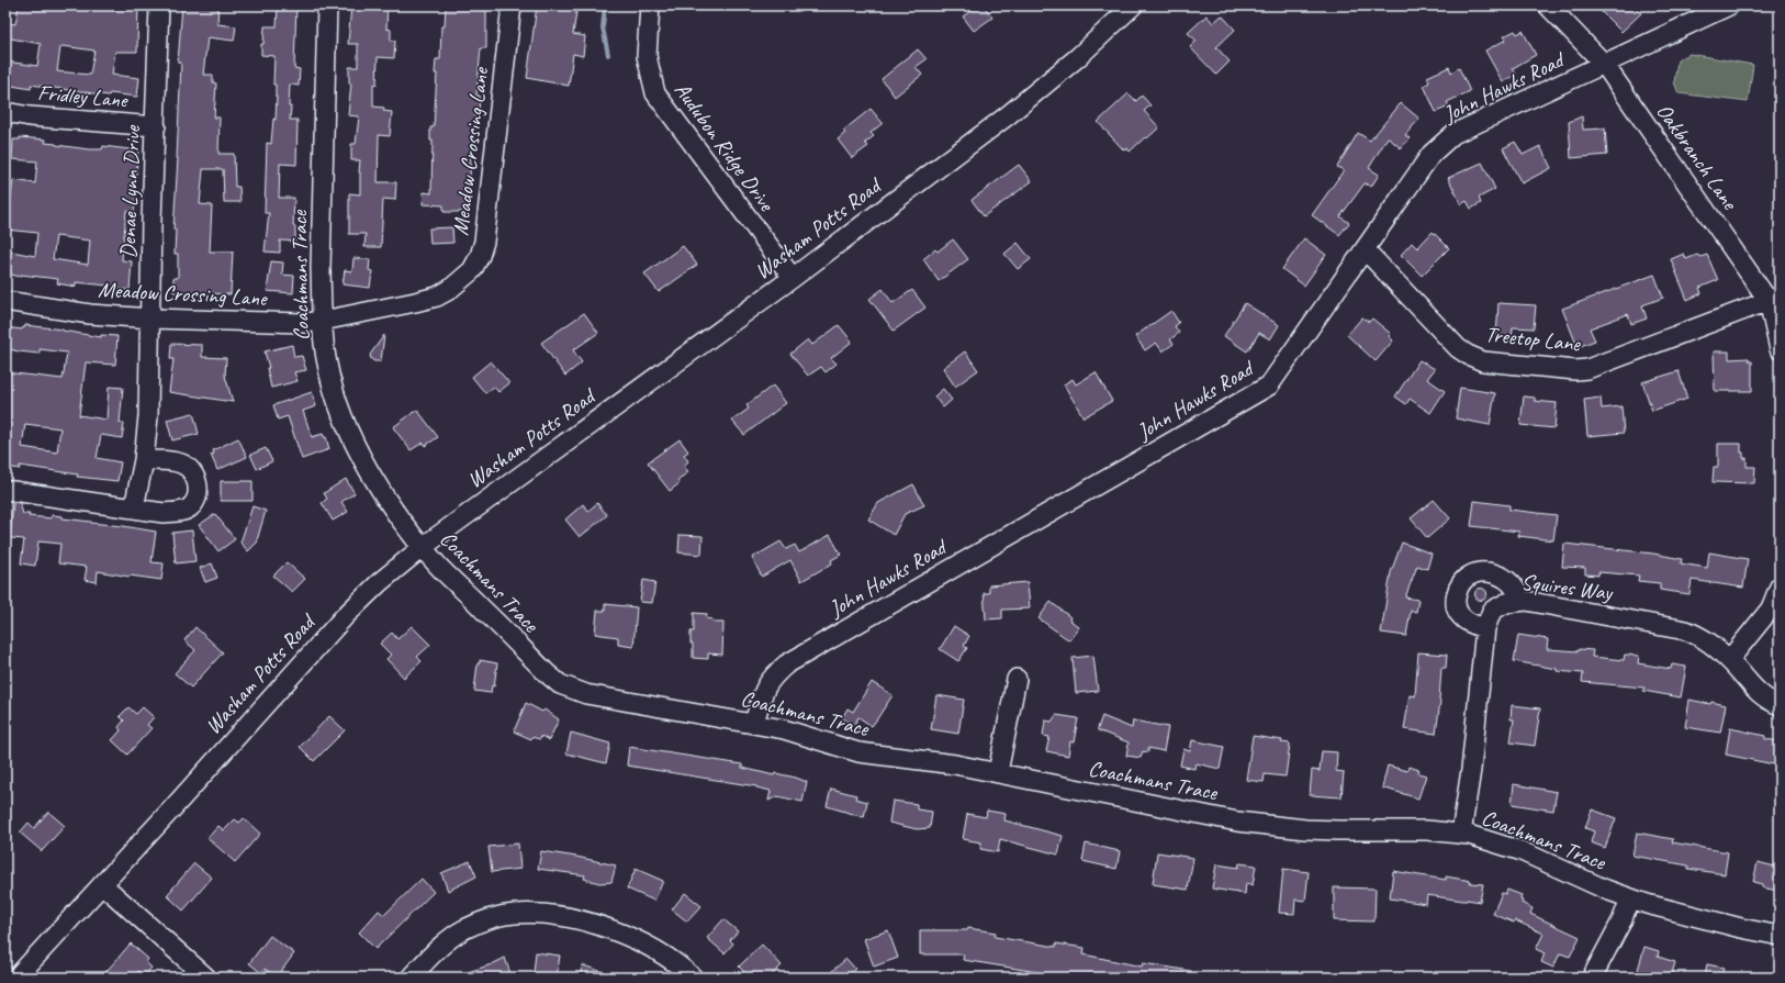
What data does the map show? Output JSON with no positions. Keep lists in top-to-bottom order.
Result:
{
  "streets": {
    "street": [
      "John Hawks Road",
      "Fridley Lane",
      "Audubon Ridge Drive",
      "Meadow Crossing Lane",
      "Oakbranch Lane",
      "Denae Lynn Drive",
      "Washam Potts Road",
      "Coachmans Trace",
      "Treetop Lane",
      "Squires Way"
    ]
  },
  "crossings": [
    ["John Hawks Road", "Oakbranch Lane"],
    ["John Hawks Road", "Coachmans Trace"],
    ["John Hawks Road", "Treetop Lane"],
    ["Fridley Lane", "Denae Lynn Drive"],
    ["Audubon Ridge Drive", "Washam Potts Road"],
    ["Meadow Crossing Lane", "Denae Lynn Drive"],
    ["Meadow Crossing Lane", "Coachmans Trace"],
    ["Oakbranch Lane", "Treetop Lane"],
    ["Washam Potts Road", "Coachmans Trace"],
    ["Coachmans Trace", "Squires Way"]
  ]
}
